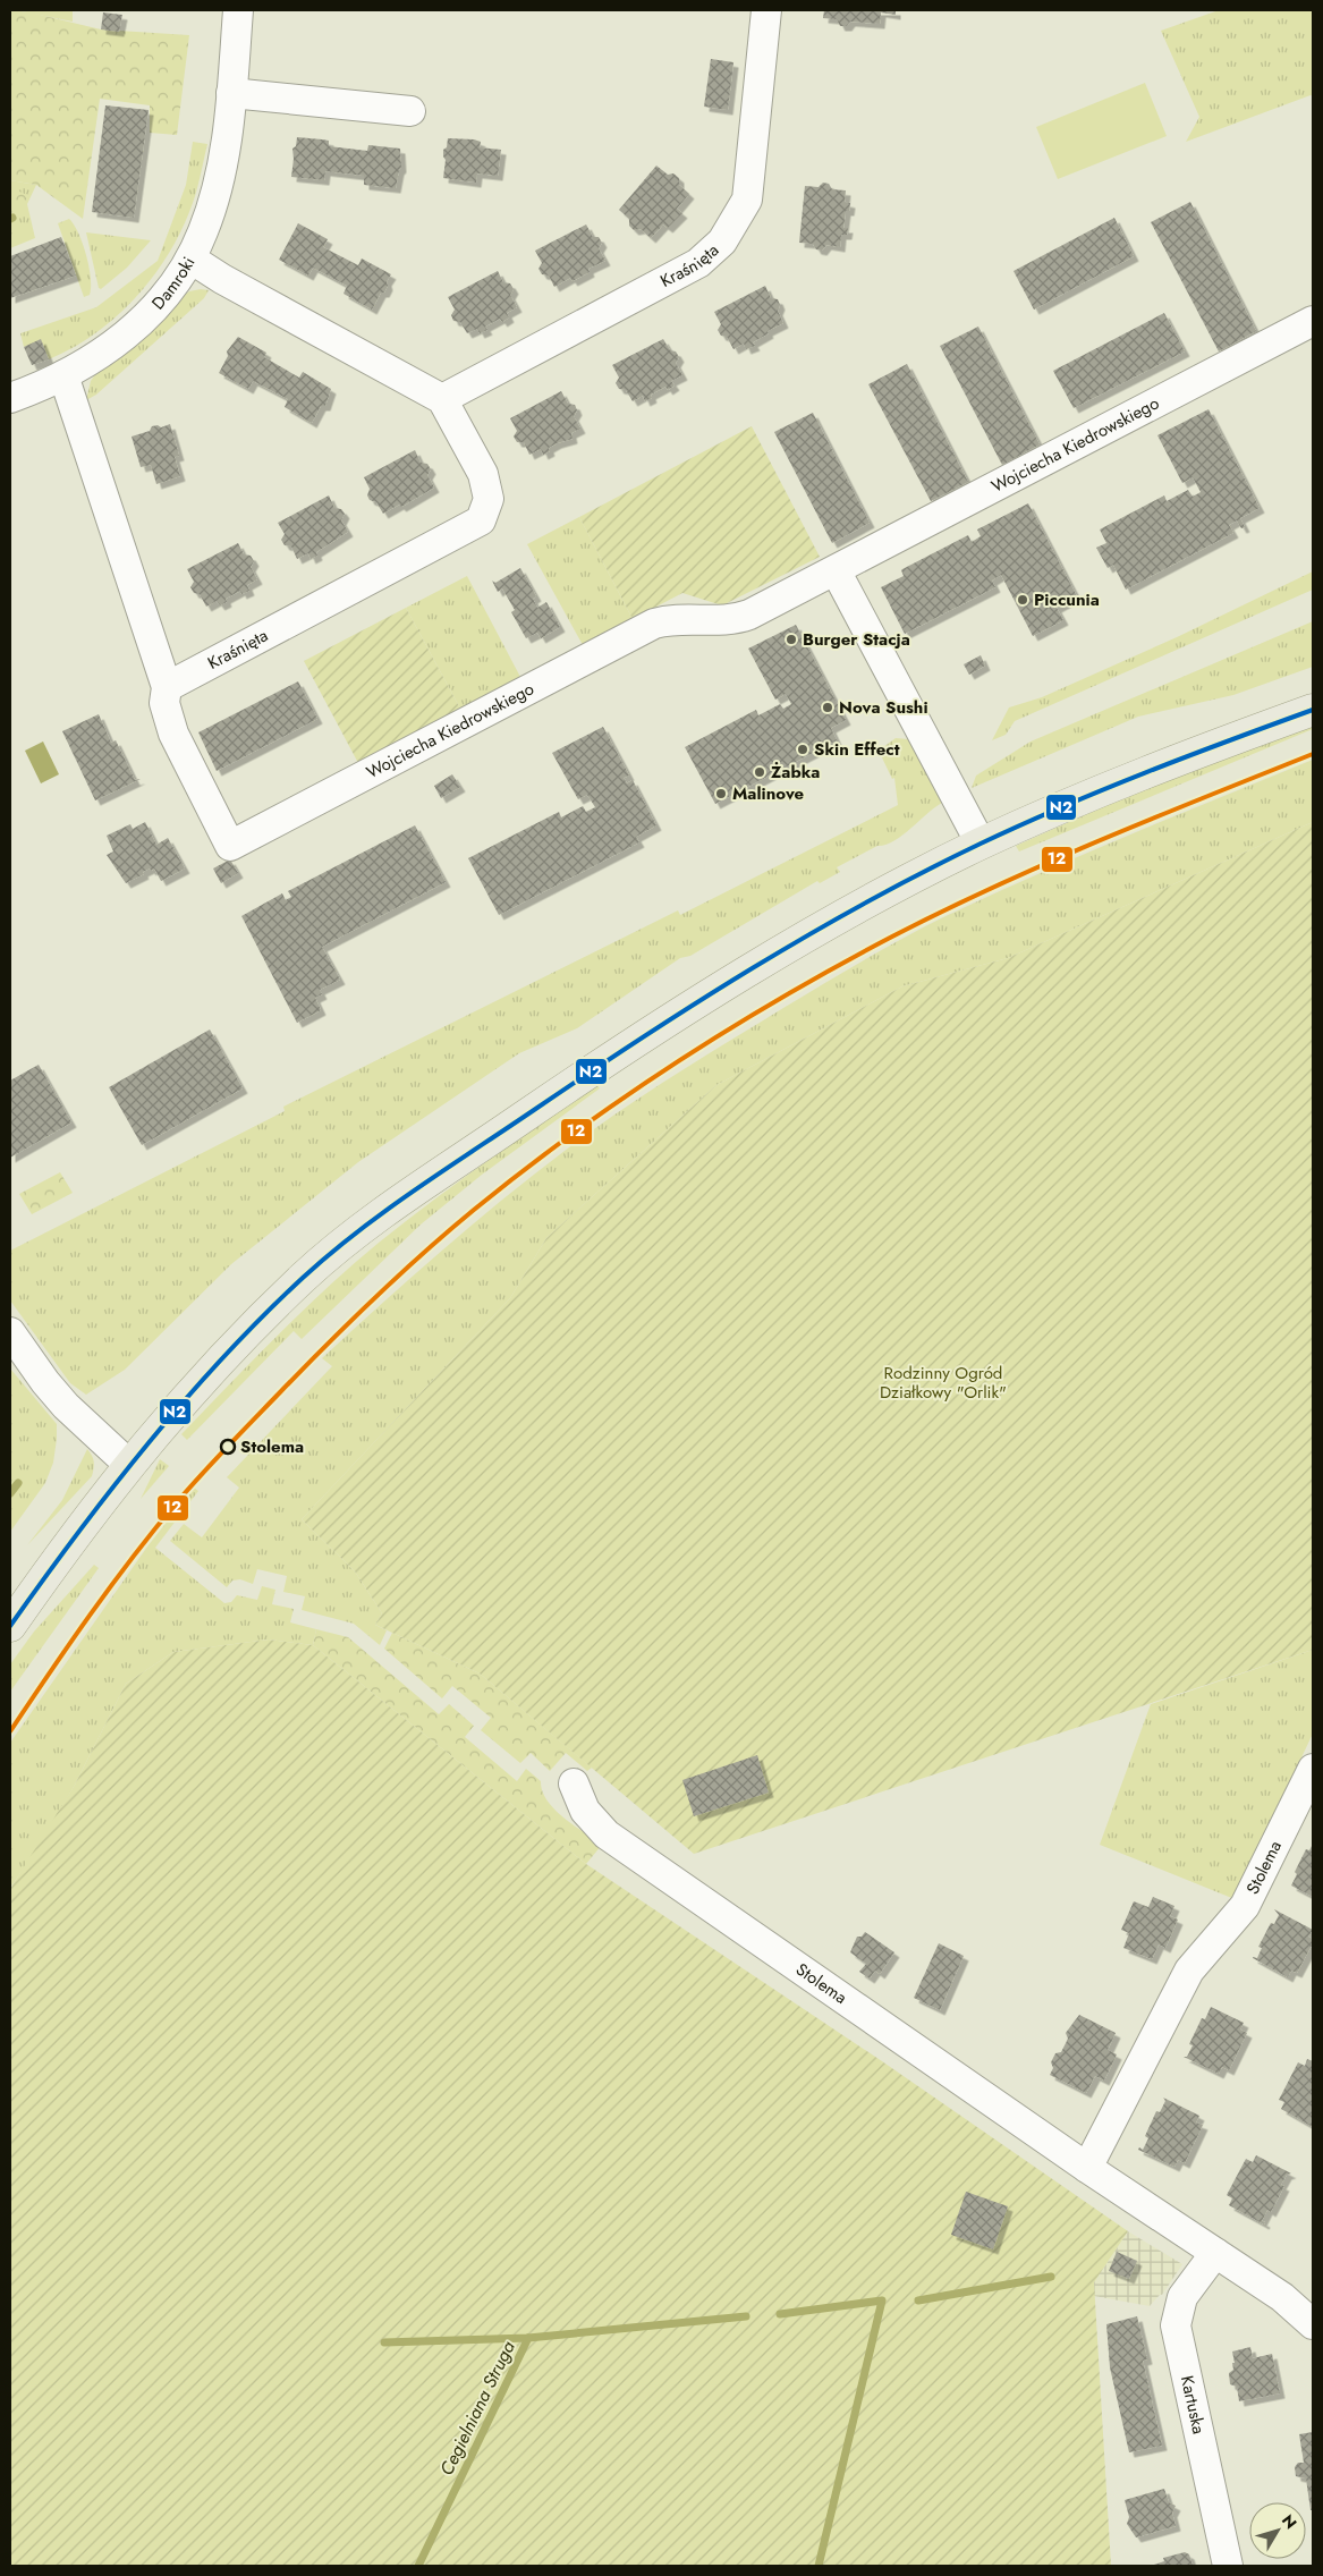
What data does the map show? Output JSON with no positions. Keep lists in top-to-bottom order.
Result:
{
  "streets": {
    "street": [
      "Kraśnięta",
      "Damroki",
      "Wojciecha Kiedrowskiego",
      "Stolema",
      "Kartuska"
    ]
  },
  "crossings": [
    ["Kraśnięta", "Wojciecha Kiedrowskiego"],
    ["Stolema", "Kartuska"]
  ],
  "water": ["Cegielniana Struga"],
  "parks": ["Rodzinny Ogród Działkowy \"Orlik\""],
  "places": [
    "Piccunia",
    "Burger Stacja",
    "Nova Sushi",
    "Skin Effect",
    "Żabka",
    "Malinove",
    "Stolema"
  ],
  "lines": ["transit line N2", "transit line 12"],
  "north": "top right"
}
